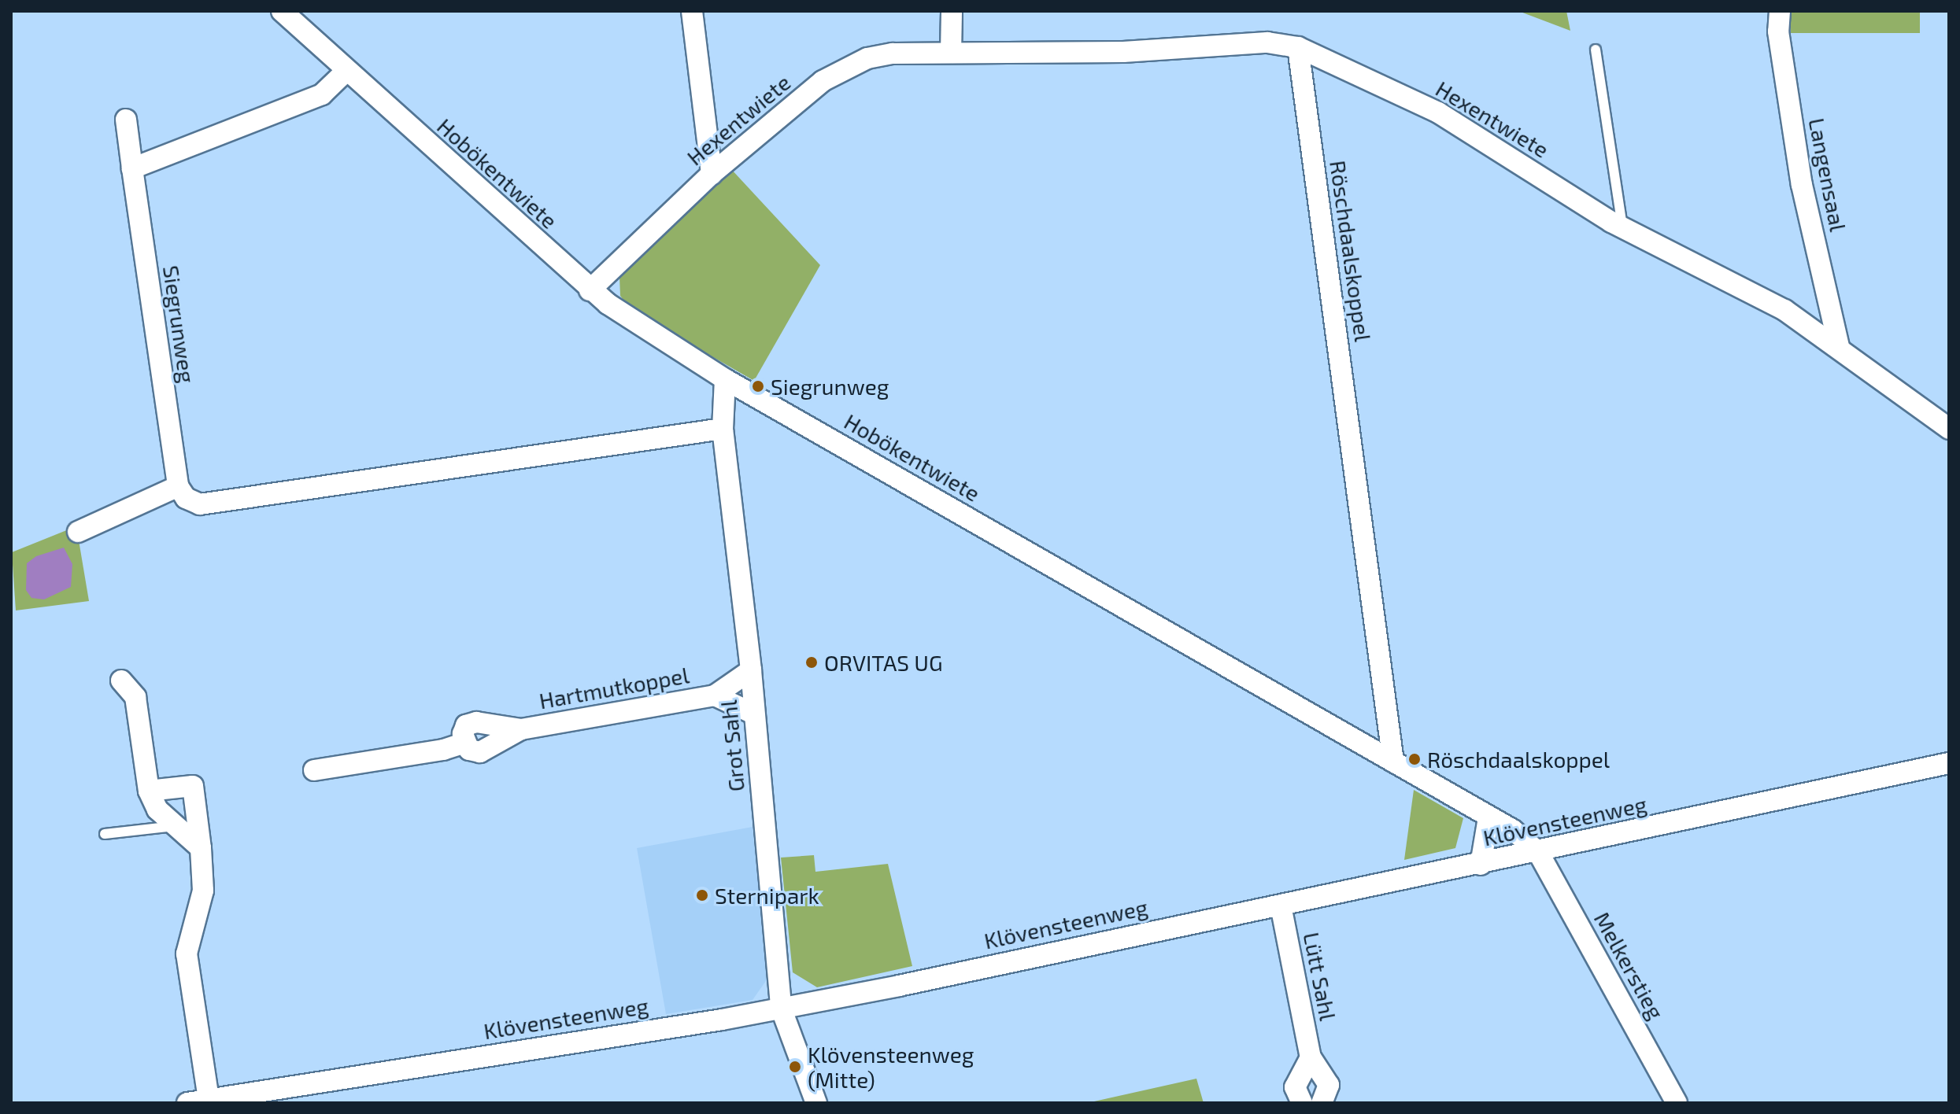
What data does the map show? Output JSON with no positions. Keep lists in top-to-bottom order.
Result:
{
  "streets": {
    "street": [
      "Hexentwiete",
      "Hobökentwiete",
      "Langensaal",
      "Röschdaalskoppel",
      "Siegrunweg",
      "Hartmutkoppel",
      "Grot Sahl",
      "Klövensteenweg",
      "Melkerstieg",
      "Lütt Sahl"
    ]
  },
  "crossings": [
    ["Hexentwiete", "Hobökentwiete"],
    ["Hexentwiete", "Langensaal"],
    ["Hexentwiete", "Röschdaalskoppel"],
    ["Hobökentwiete", "Röschdaalskoppel"],
    ["Hobökentwiete", "Grot Sahl"],
    ["Hobökentwiete", "Klövensteenweg"],
    ["Hobökentwiete", "Melkerstieg"],
    ["Hartmutkoppel", "Grot Sahl"],
    ["Grot Sahl", "Klövensteenweg"],
    ["Klövensteenweg", "Melkerstieg"],
    ["Klövensteenweg", "Lütt Sahl"]
  ],
  "places": [
    "Siegrunweg",
    "ORVITAS UG",
    "Röschdaalskoppel",
    "Sternipark",
    "Klövensteenweg (Mitte)"
  ]
}
